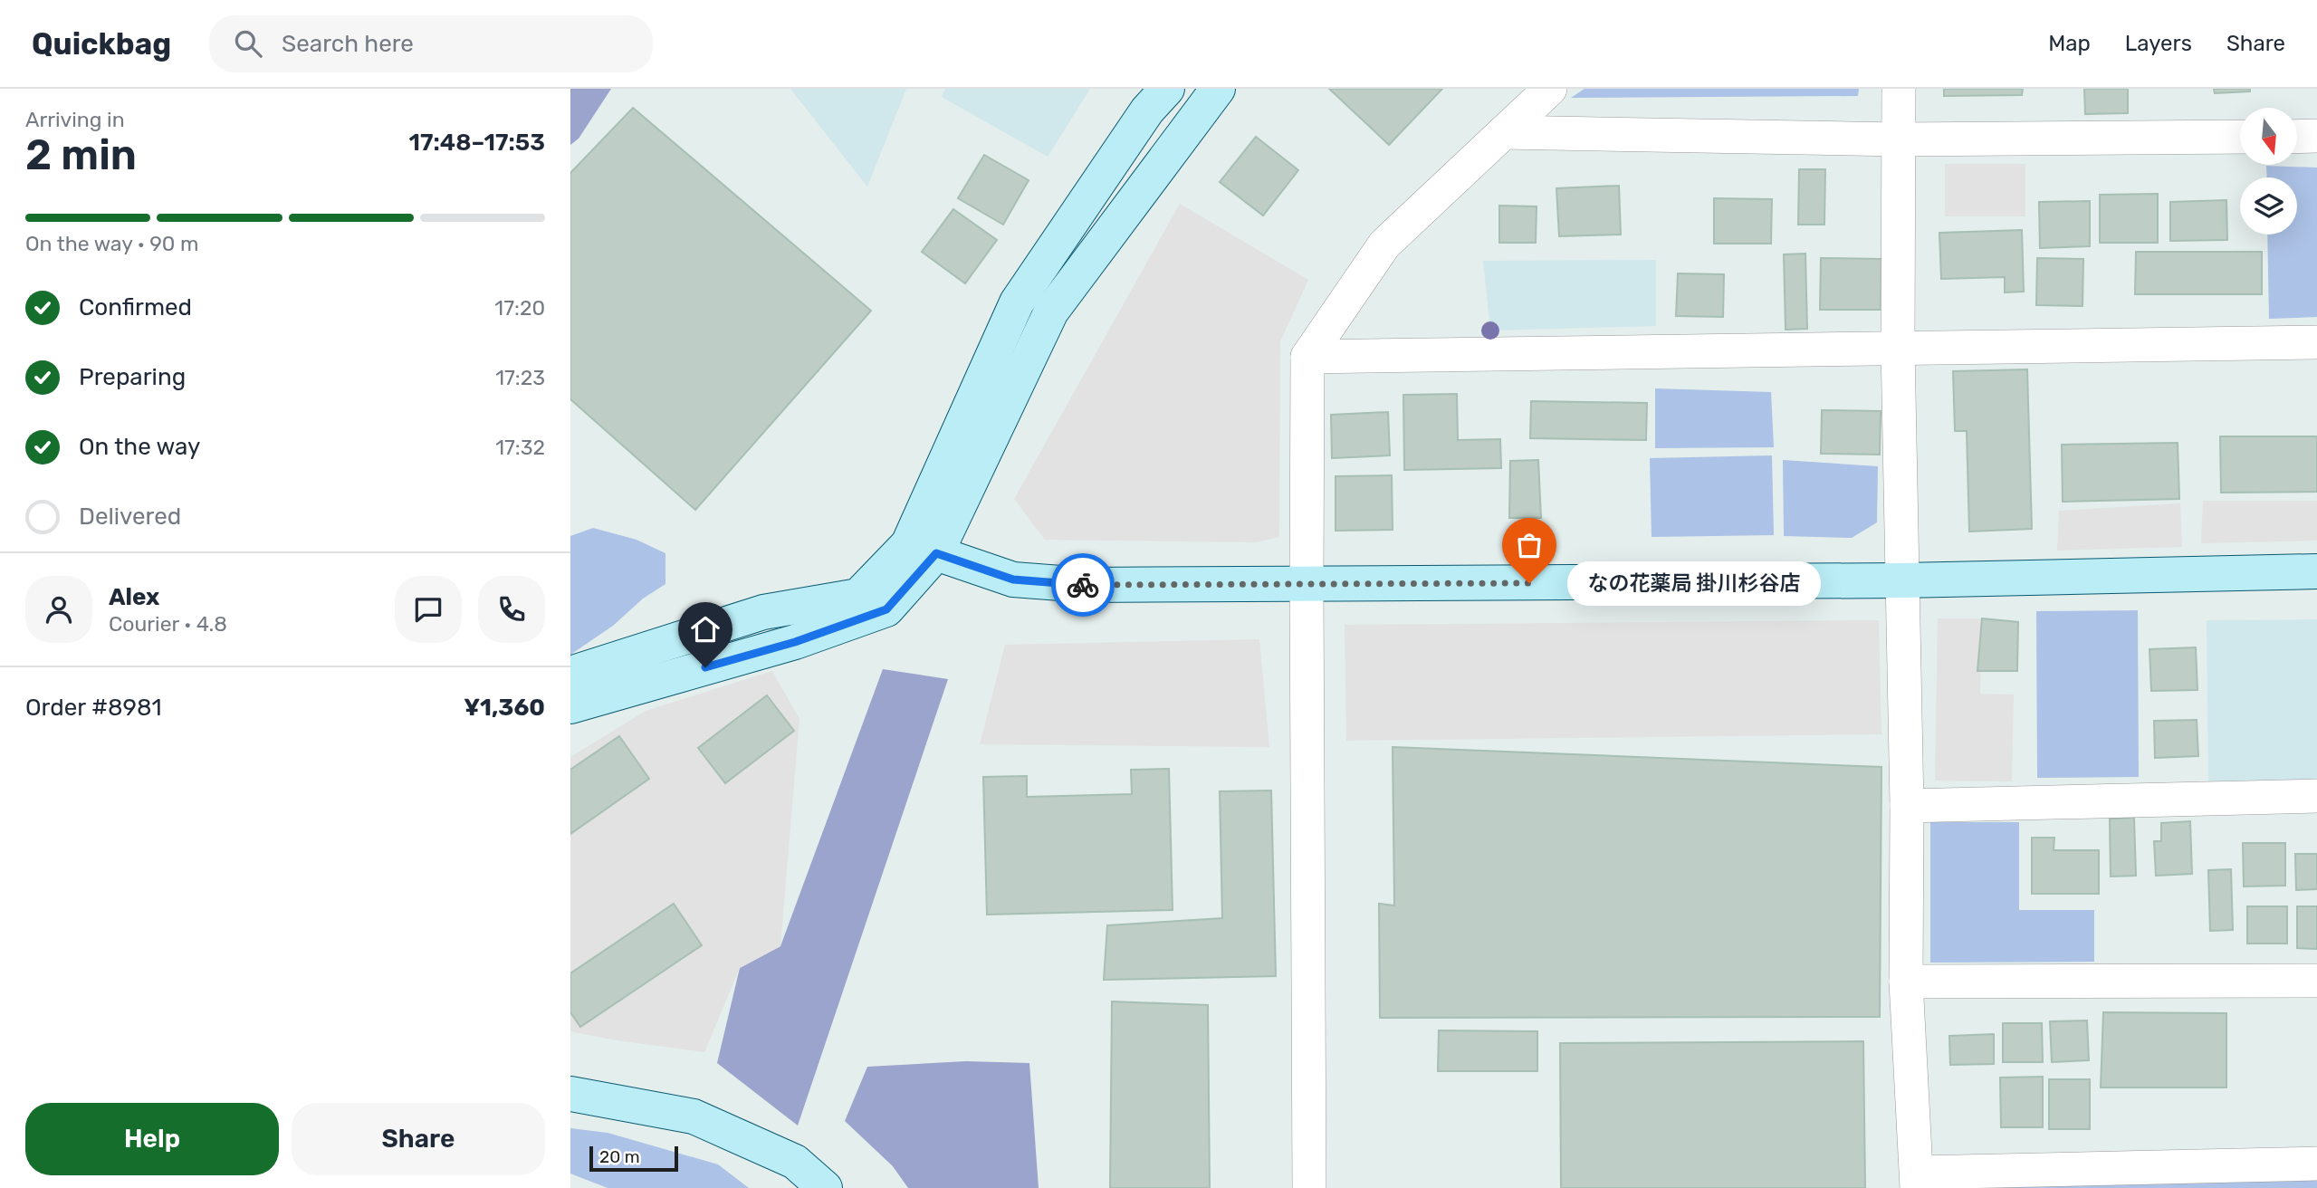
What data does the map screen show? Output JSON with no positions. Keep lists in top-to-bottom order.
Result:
{
  "places": ["なの花薬局 掛川杉谷店"],
  "scale_bar": "20 m",
  "north": "bottom",
  "page": {
    "header": "Quickbag",
    "search": "Search here",
    "nav": ["Map", "Layers", "Share"],
    "heading": ["2 min", "Arriving in", "17:48–17:53"],
    "panel": [
      "Alex",
      "Courier · 4.8",
      "Order #8981",
      "¥1,360"
    ],
    "bar": "On the way · 90 m",
    "list": [
      ["Confirmed", "17:20"],
      ["Preparing", "17:23"],
      ["On the way", "17:32"],
      "Delivered"
    ],
    "bubble": "なの花薬局 掛川杉谷店",
    "buttons": ["Help", "Share"],
    "scale": "20 m"
  }
}
